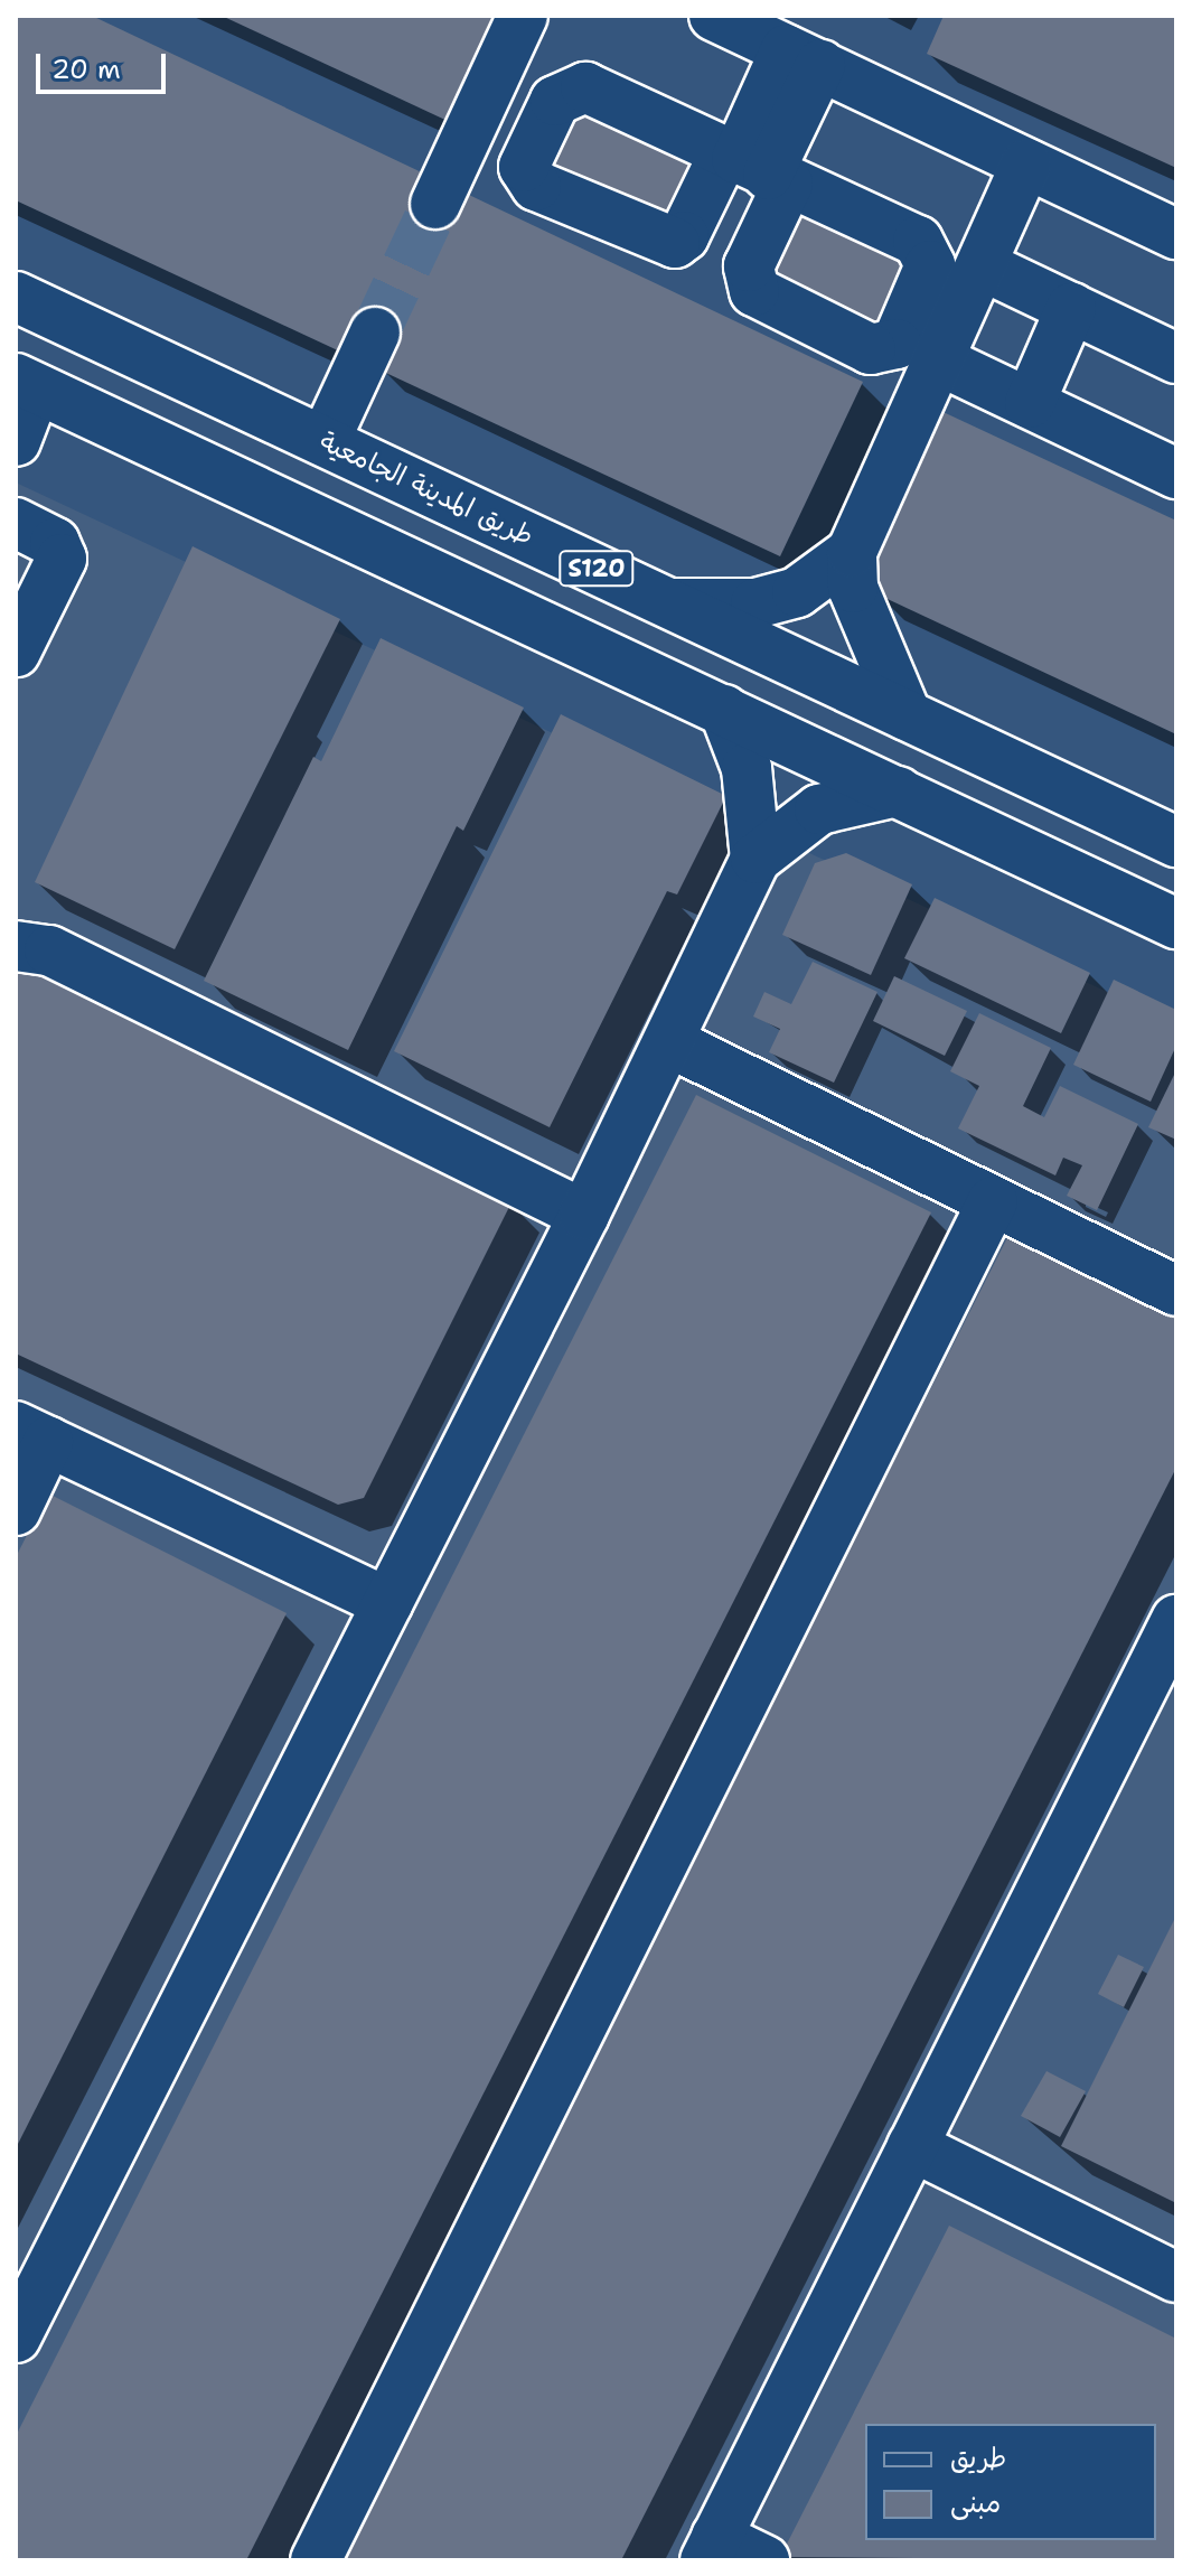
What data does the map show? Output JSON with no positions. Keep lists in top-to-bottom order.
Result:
{
  "streets": {
    "main road": ["طريق المدينة الجامعية", "S120"]
  },
  "legend": ["طريق", "مبنى"],
  "scale_bar": "20 m"
}
